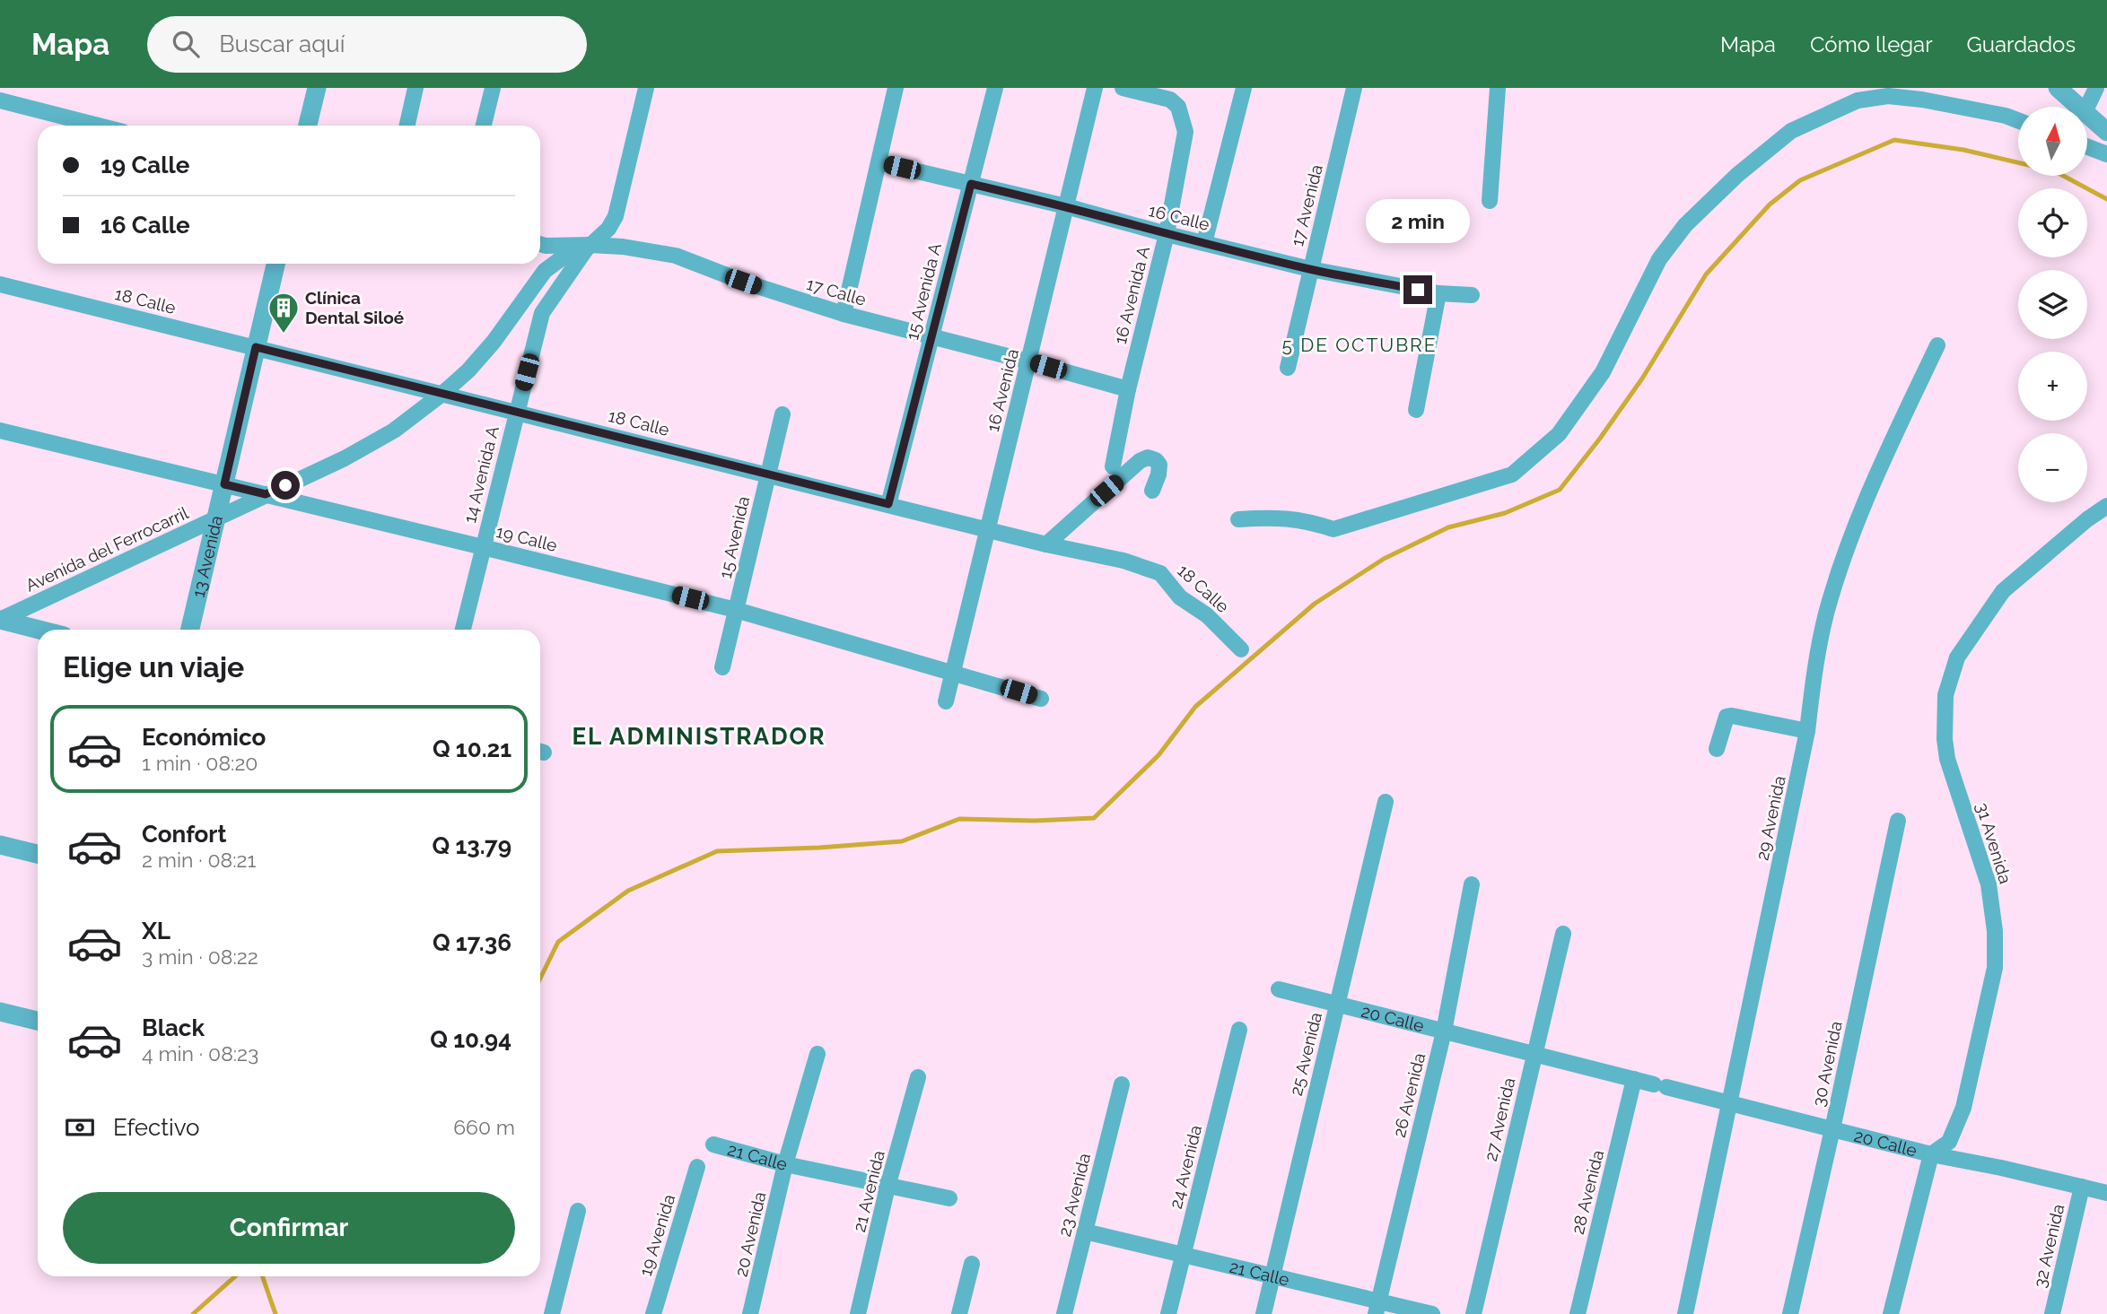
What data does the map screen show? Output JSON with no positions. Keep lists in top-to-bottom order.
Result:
{
  "streets": {
    "street": [
      "17 Avenida",
      "16 Calle",
      "17 Calle",
      "15 Avenida A",
      "16 Avenida A",
      "18 Calle",
      "16 Avenida",
      "14 Avenida A",
      "15 Avenida",
      "19 Calle",
      "Avenida del Ferrocarril",
      "13 Avenida",
      "29 Avenida",
      "31 Avenida",
      "20 Calle",
      "25 Avenida",
      "30 Avenida",
      "26 Avenida",
      "27 Avenida",
      "21 Calle",
      "24 Avenida",
      "21 Avenida",
      "28 Avenida",
      "23 Avenida",
      "20 Avenida",
      "19 Avenida",
      "32 Avenida"
    ]
  },
  "crossings": [
    ["17 Avenida", "16 Calle"],
    ["16 Calle", "15 Avenida A"],
    ["16 Calle", "16 Avenida A"],
    ["16 Calle", "16 Avenida"],
    ["17 Calle", "15 Avenida A"],
    ["17 Calle", "16 Avenida A"],
    ["17 Calle", "16 Avenida"],
    ["17 Calle", "14 Avenida A"],
    ["17 Calle", "Avenida del Ferrocarril"],
    ["15 Avenida A", "18 Calle"],
    ["18 Calle", "16 Avenida"],
    ["18 Calle", "14 Avenida A"],
    ["18 Calle", "15 Avenida"],
    ["18 Calle", "Avenida del Ferrocarril"],
    ["18 Calle", "13 Avenida"],
    ["16 Avenida", "19 Calle"],
    ["14 Avenida A", "19 Calle"],
    ["14 Avenida A", "Avenida del Ferrocarril"],
    ["15 Avenida", "19 Calle"],
    ["19 Calle", "Avenida del Ferrocarril"],
    ["19 Calle", "13 Avenida"],
    ["Avenida del Ferrocarril", "13 Avenida"],
    ["29 Avenida", "20 Calle"],
    ["31 Avenida", "20 Calle"],
    ["20 Calle", "25 Avenida"],
    ["20 Calle", "30 Avenida"],
    ["20 Calle", "26 Avenida"],
    ["20 Calle", "27 Avenida"],
    ["20 Calle", "28 Avenida"],
    ["20 Calle", "32 Avenida"],
    ["25 Avenida", "21 Calle"],
    ["26 Avenida", "21 Calle"],
    ["21 Calle", "24 Avenida"],
    ["21 Calle", "21 Avenida"],
    ["21 Calle", "23 Avenida"],
    ["21 Calle", "20 Avenida"]
  ],
  "districts": ["5 DE OCTUBRE", "EL ADMINISTRADOR"],
  "places": {
    "building": ["Clínica Dental Siloé"]
  },
  "north": "top",
  "page": {
    "header": "Mapa",
    "search": "Buscar aquí",
    "nav": ["Mapa", "Cómo llegar", "Guardados"],
    "map_buttons": ["+", "−"],
    "banner": ["19 Calle", "16 Calle"],
    "bubble": "2 min",
    "heading": "Elige un viaje",
    "list": [
      {
        "name": "Económico",
        "note": "1 min · 08:20",
        "value": "Q 10.21"
      },
      {
        "name": "Confort",
        "note": "2 min · 08:21",
        "value": "Q 13.79"
      },
      {
        "name": "XL",
        "note": "3 min · 08:22",
        "value": "Q 17.36"
      },
      {
        "name": "Black",
        "note": "4 min · 08:23",
        "value": "Q 10.94"
      }
    ],
    "pay": ["Efectivo", "660 m"],
    "buttons": "Confirmar"
  }
}
